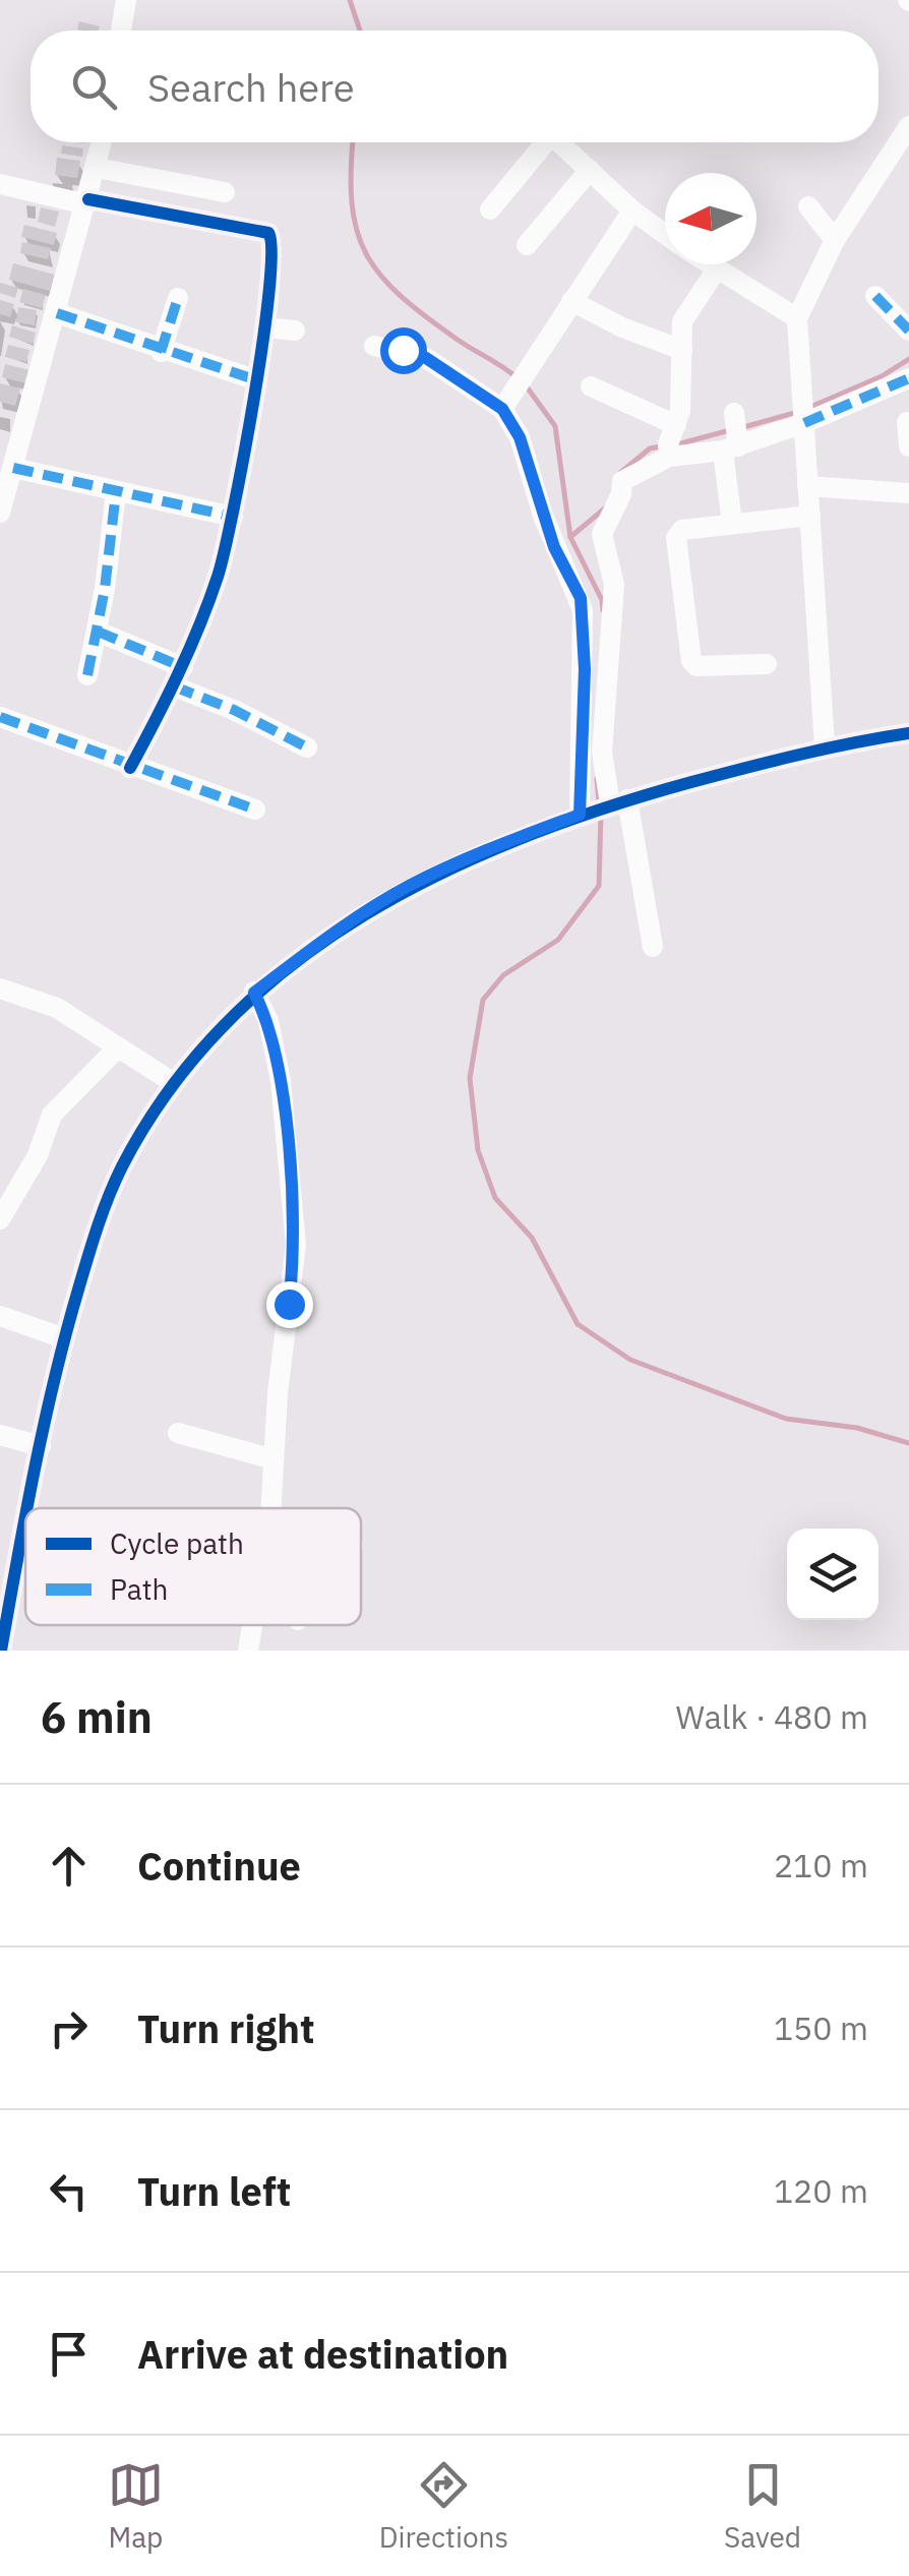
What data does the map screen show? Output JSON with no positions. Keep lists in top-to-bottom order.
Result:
{
  "legend": ["Cycle path", "Path"],
  "north": "left",
  "page": {
    "search": "Search here",
    "heading": ["6 min", "Walk · 480 m"],
    "list": [
      ["Continue", "210 m"],
      ["Turn right", "150 m"],
      ["Turn left", "120 m"],
      "Arrive at destination"
    ],
    "nav": ["Map", "Directions", "Saved"]
  }
}
